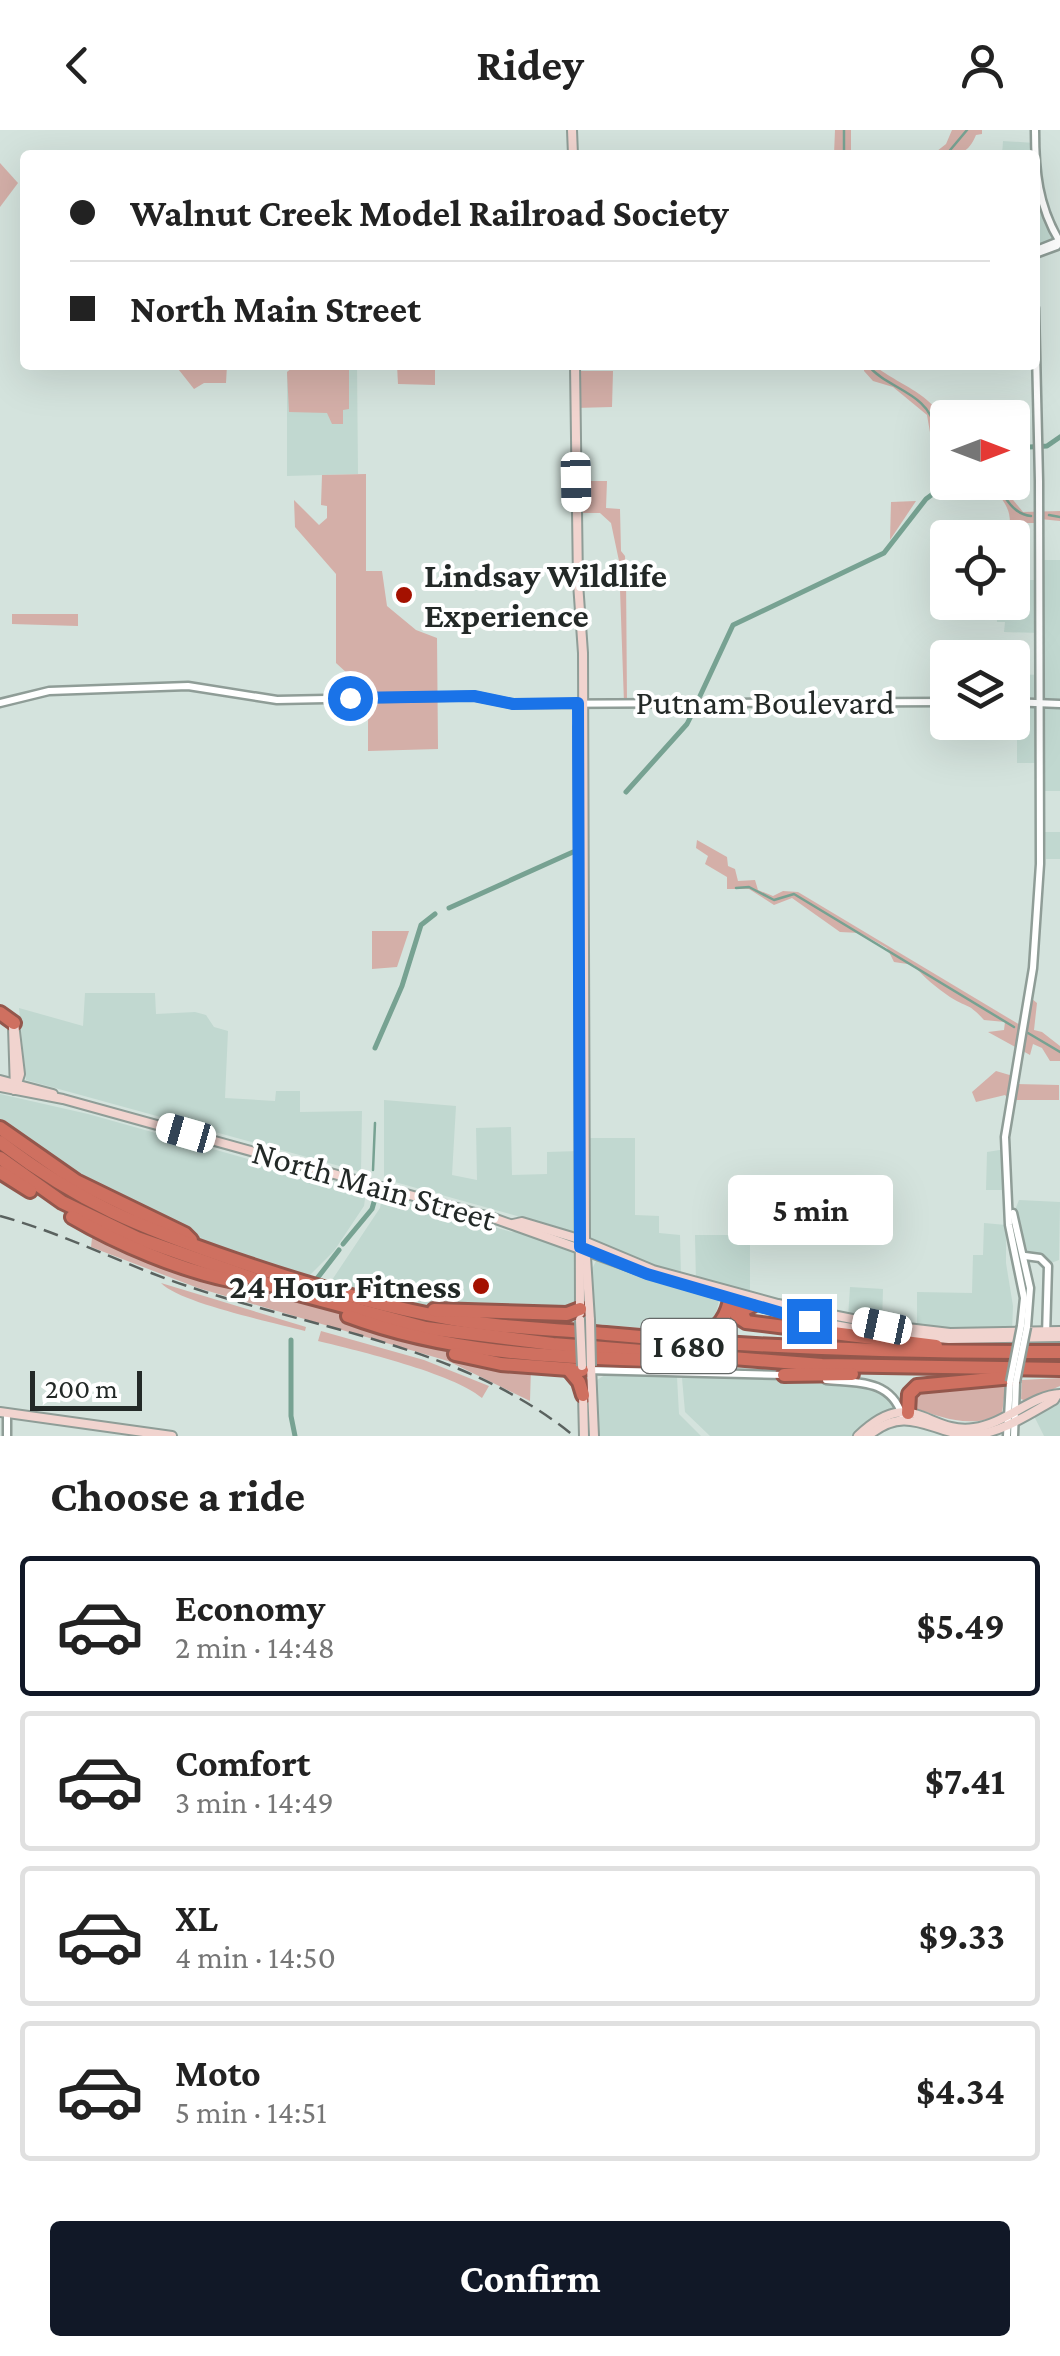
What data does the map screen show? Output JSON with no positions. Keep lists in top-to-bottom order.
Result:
{
  "streets": {
    "highway": ["I 680"],
    "main road": ["North Main Street"],
    "street": ["Putnam Boulevard"]
  },
  "places": ["Lindsay Wildlife Experience", "24 Hour Fitness"],
  "scale_bar": "200 m",
  "north": "right",
  "page": {
    "header": "Ridey",
    "banner": ["Walnut Creek Model Railroad Society", "North Main Street"],
    "bubble": "5 min",
    "scale": "200 m",
    "heading": "Choose a ride",
    "list": [
      {
        "name": "Economy",
        "note": "2 min · 14:48",
        "value": "$5.49"
      },
      {
        "name": "Comfort",
        "note": "3 min · 14:49",
        "value": "$7.41"
      },
      {
        "name": "XL",
        "note": "4 min · 14:50",
        "value": "$9.33"
      },
      {
        "name": "Moto",
        "note": "5 min · 14:51",
        "value": "$4.34"
      }
    ],
    "buttons": "Confirm"
  }
}
